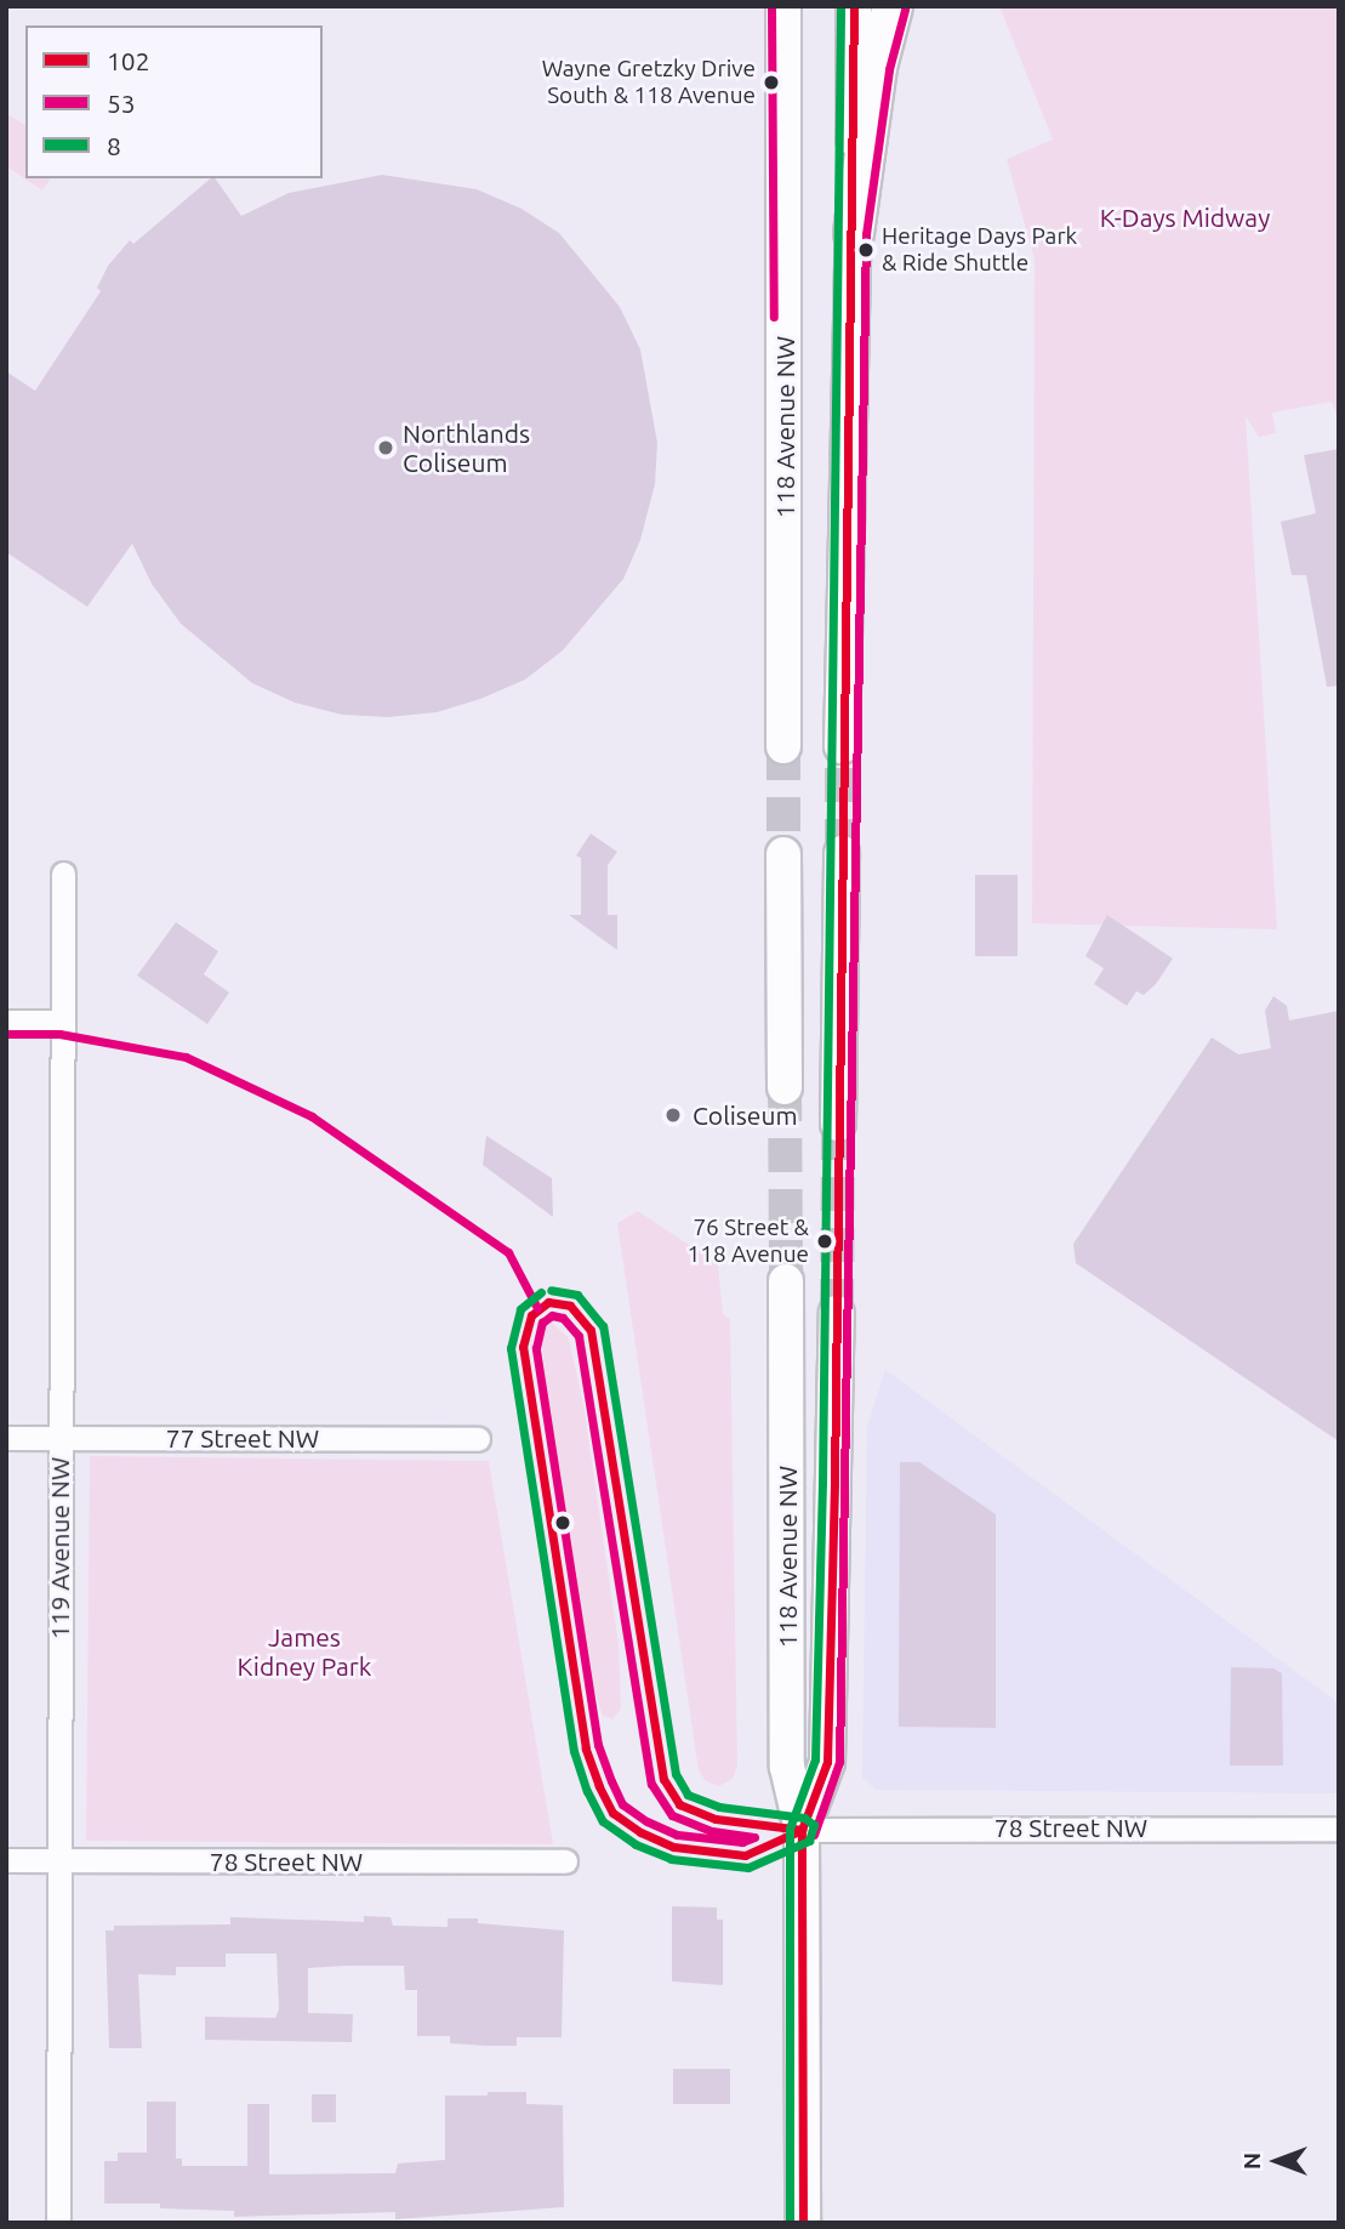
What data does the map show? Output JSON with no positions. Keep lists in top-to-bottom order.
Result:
{
  "streets": {
    "main road": ["118 Avenue NW"],
    "street": ["77 Street NW", "119 Avenue NW", "78 Street NW"]
  },
  "crossings": [
    ["118 Avenue NW", "78 Street NW"],
    ["77 Street NW", "119 Avenue NW"],
    ["119 Avenue NW", "78 Street NW"]
  ],
  "parks": ["K-Days Midway", "James Kidney Park"],
  "places": [
    "Wayne Gretzky Drive South & 118 Avenue",
    "Heritage Days Park & Ride Shuttle",
    "Northlands Coliseum",
    "Coliseum",
    "76 Street & 118 Avenue"
  ],
  "lines": ["transit line 102", "transit line 53", "transit line 8"],
  "legend": ["102", "53", "8"],
  "north": "left"
}
